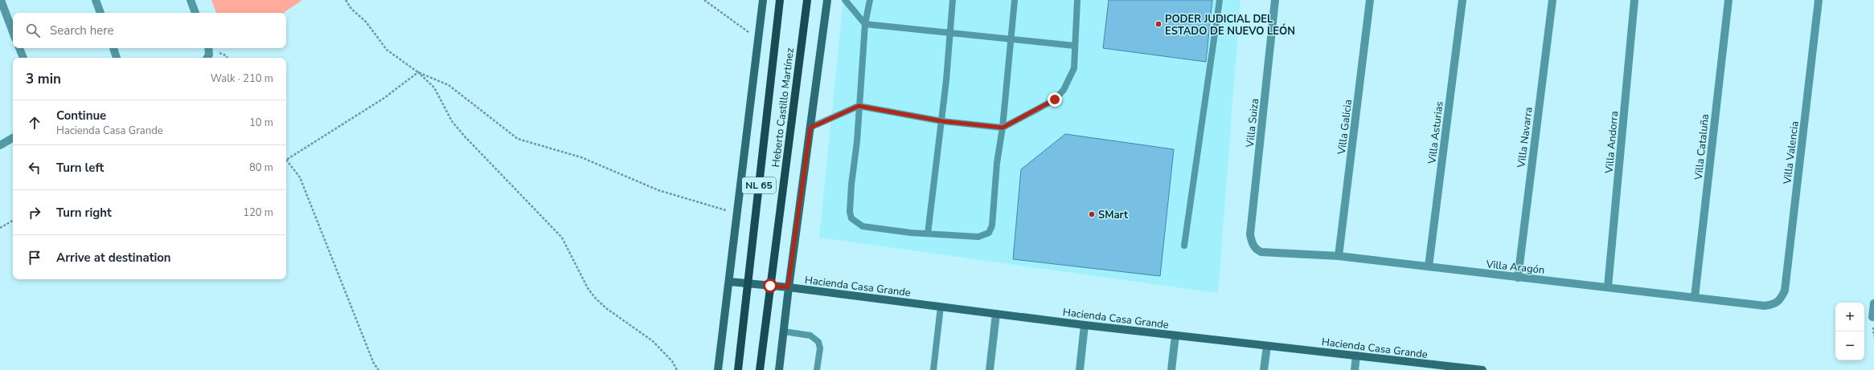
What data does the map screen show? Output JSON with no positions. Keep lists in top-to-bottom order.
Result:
{
  "streets": {
    "main road": ["Heberto Castillo Martínez", "NL 65"],
    "street": [
      "Villa Suiza",
      "Villa Galicia",
      "Villa Asturias",
      "Villa Navarra",
      "Villa Andorra",
      "Villa Cataluña",
      "Villa Valencia",
      "Villa Aragón",
      "Hacienda Casa Grande"
    ]
  },
  "crossings": [
    ["Heberto Castillo Martínez", "Hacienda Casa Grande"],
    ["Villa Suiza", "Villa Aragón"],
    ["Villa Galicia", "Villa Aragón"],
    ["Villa Asturias", "Villa Aragón"],
    ["Villa Navarra", "Villa Aragón"],
    ["Villa Andorra", "Villa Aragón"],
    ["Villa Cataluña", "Villa Aragón"],
    ["Villa Valencia", "Villa Aragón"]
  ],
  "places": ["PODER JUDICIAL DEL ESTADO DE NUEVO LEÓN", "SMart"],
  "page": {
    "search": "Search here",
    "heading": ["3 min", "Walk · 210 m"],
    "list": [
      ["Continue", "Hacienda Casa Grande", "10 m"],
      ["Turn left", "80 m"],
      ["Turn right", "120 m"],
      "Arrive at destination"
    ],
    "map_buttons": ["+", "−"]
  }
}
